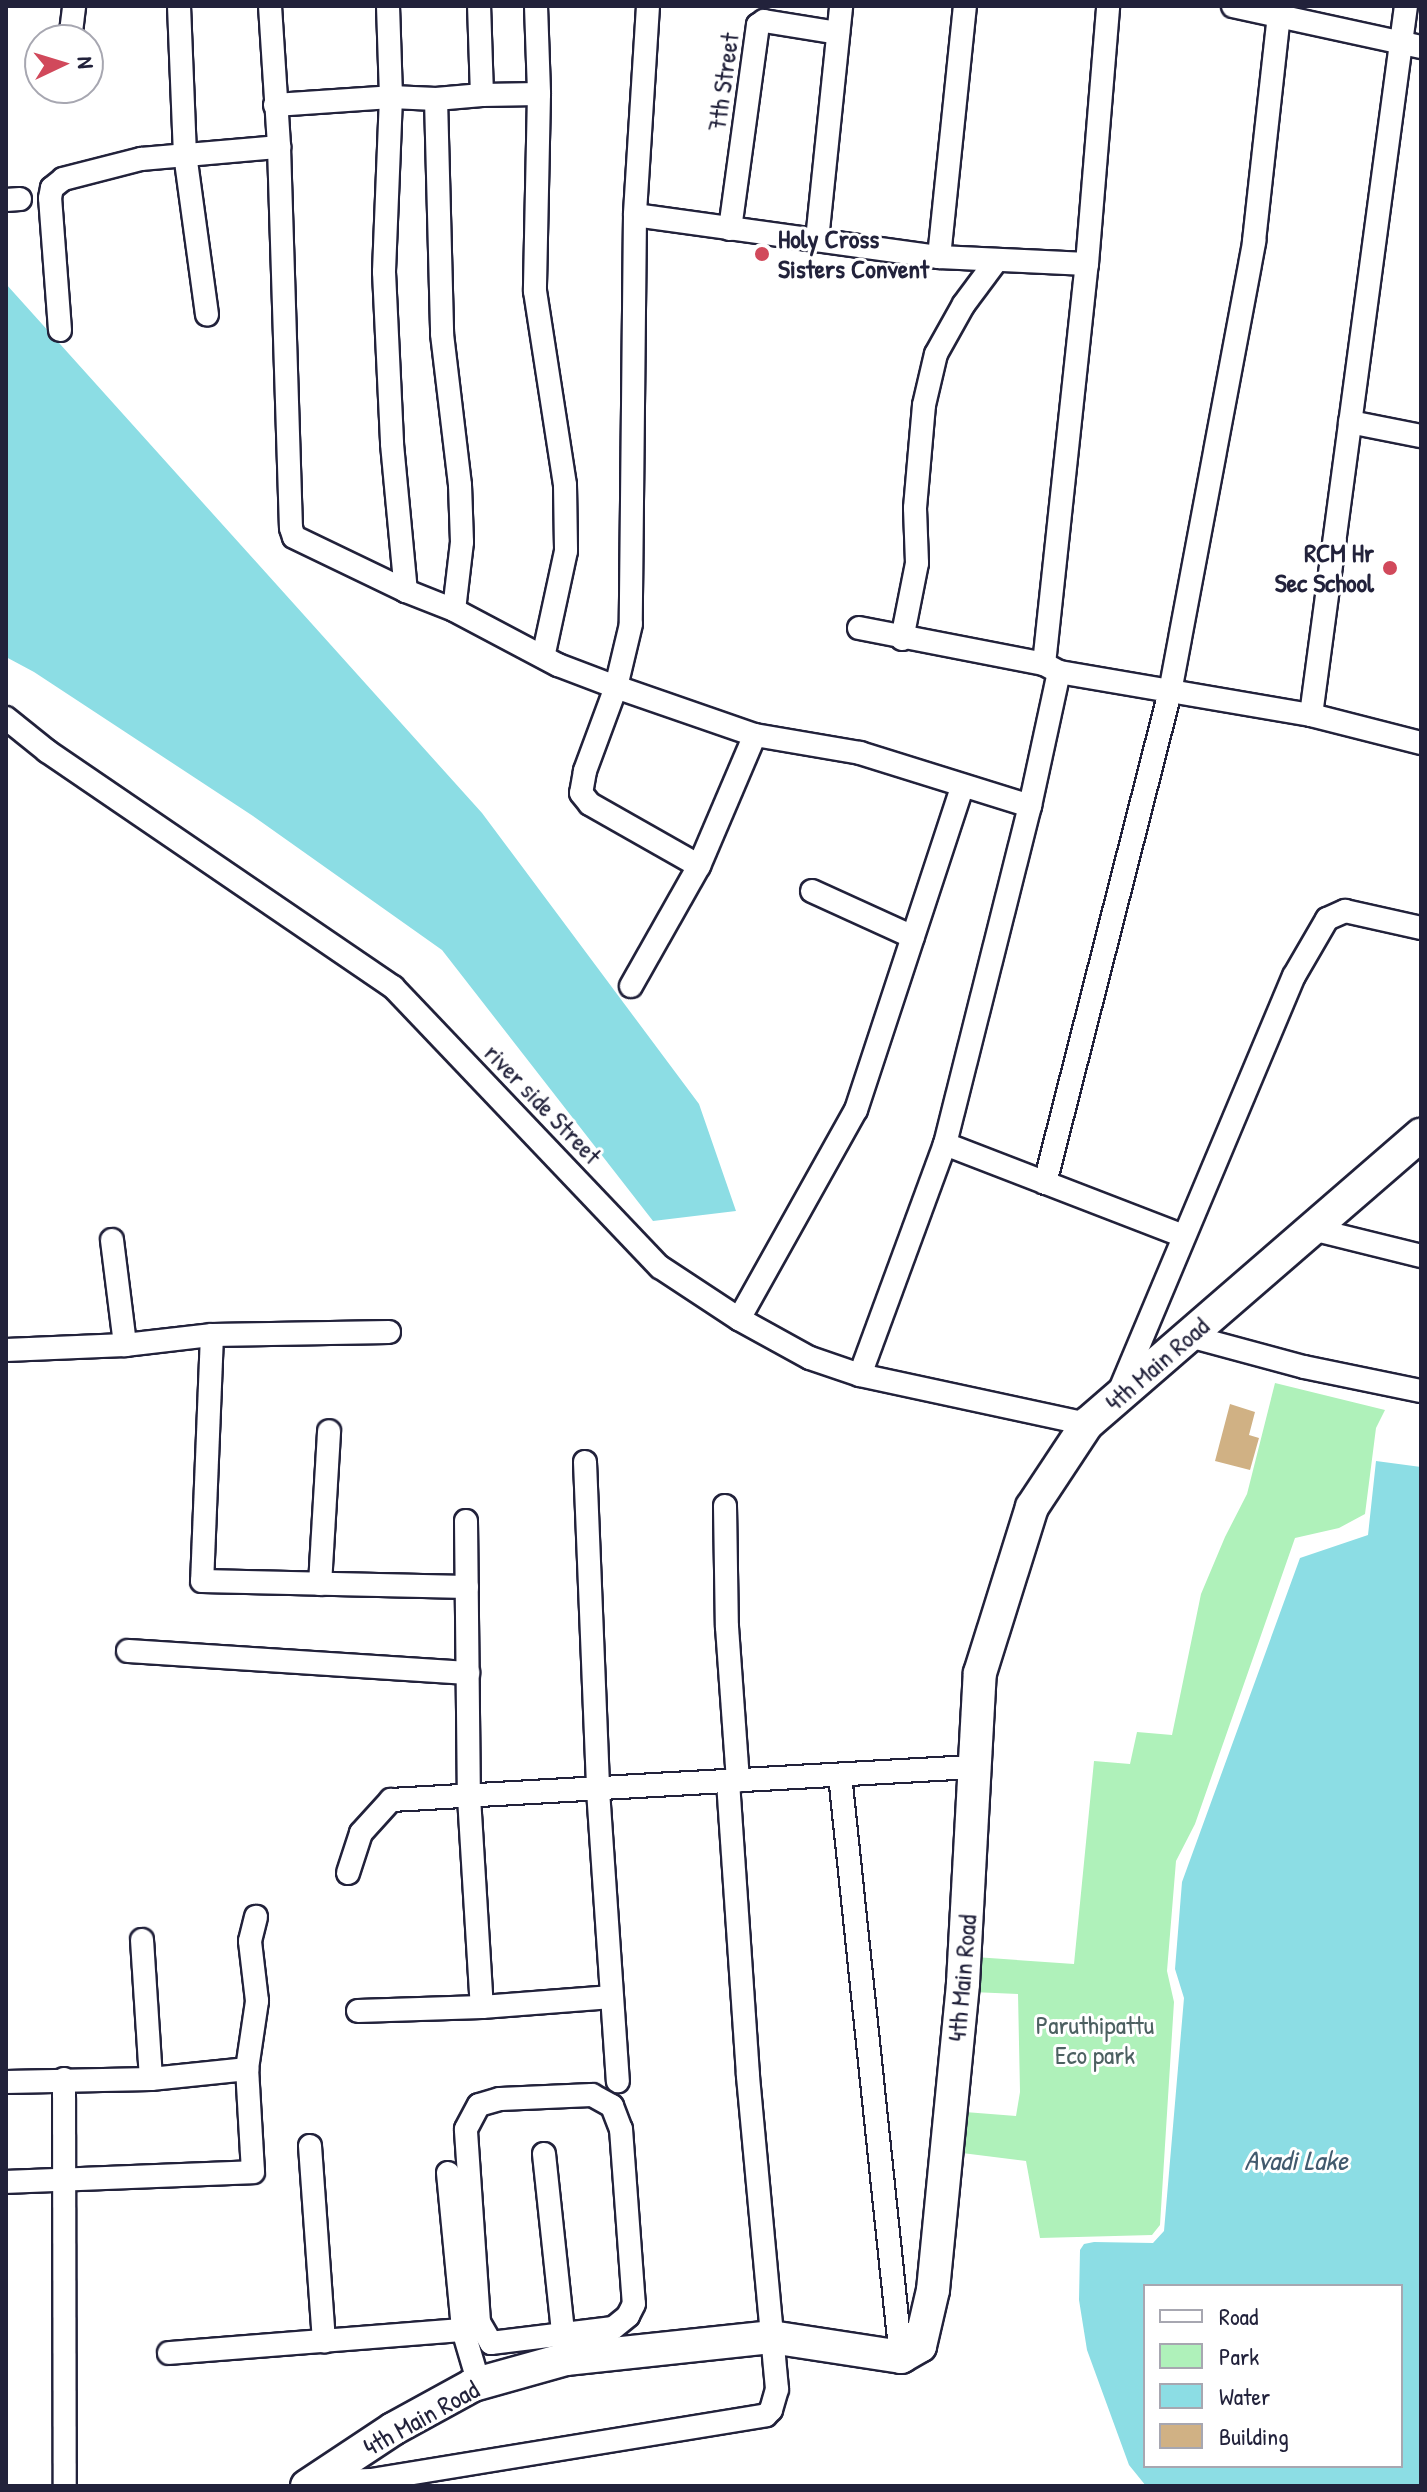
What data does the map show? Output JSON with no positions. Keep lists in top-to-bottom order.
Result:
{
  "streets": {
    "main road": ["4th Main Road"],
    "street": ["7th Street", "river side Street"]
  },
  "crossings": [
    ["river side Street", "4th Main Road"]
  ],
  "water": ["Avadi Lake"],
  "parks": ["Paruthipattu Eco park"],
  "places": ["Holy Cross Sisters Convent", "RCM Hr Sec School"],
  "legend": [
    "Road",
    "Park",
    "Water",
    "Building"
  ],
  "north": "right"
}
